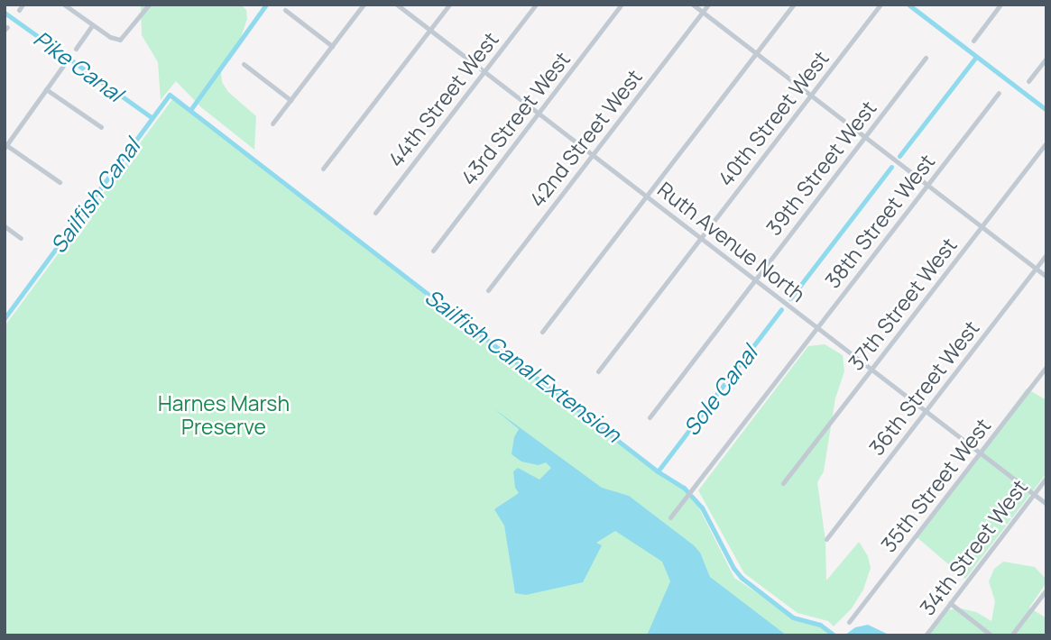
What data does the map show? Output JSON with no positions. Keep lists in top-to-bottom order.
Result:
{
  "streets": {
    "street": [
      "44th Street West",
      "43rd Street West",
      "40th Street West",
      "42nd Street West",
      "39th Street West",
      "38th Street West",
      "Ruth Avenue North",
      "37th Street West",
      "36th Street West",
      "35th Street West",
      "34th Street West"
    ]
  },
  "crossings": [
    ["44th Street West", "Ruth Avenue North"],
    ["43rd Street West", "Ruth Avenue North"],
    ["40th Street West", "Ruth Avenue North"],
    ["42nd Street West", "Ruth Avenue North"],
    ["39th Street West", "Ruth Avenue North"],
    ["38th Street West", "Ruth Avenue North"],
    ["Ruth Avenue North", "37th Street West"],
    ["Ruth Avenue North", "36th Street West"],
    ["Ruth Avenue North", "35th Street West"],
    ["Ruth Avenue North", "34th Street West"]
  ],
  "water": [
    "Pike Canal",
    "Sailfish Canal",
    "Sailfish Canal Extension",
    "Sole Canal"
  ],
  "parks": ["Harnes Marsh Preserve"]
}
